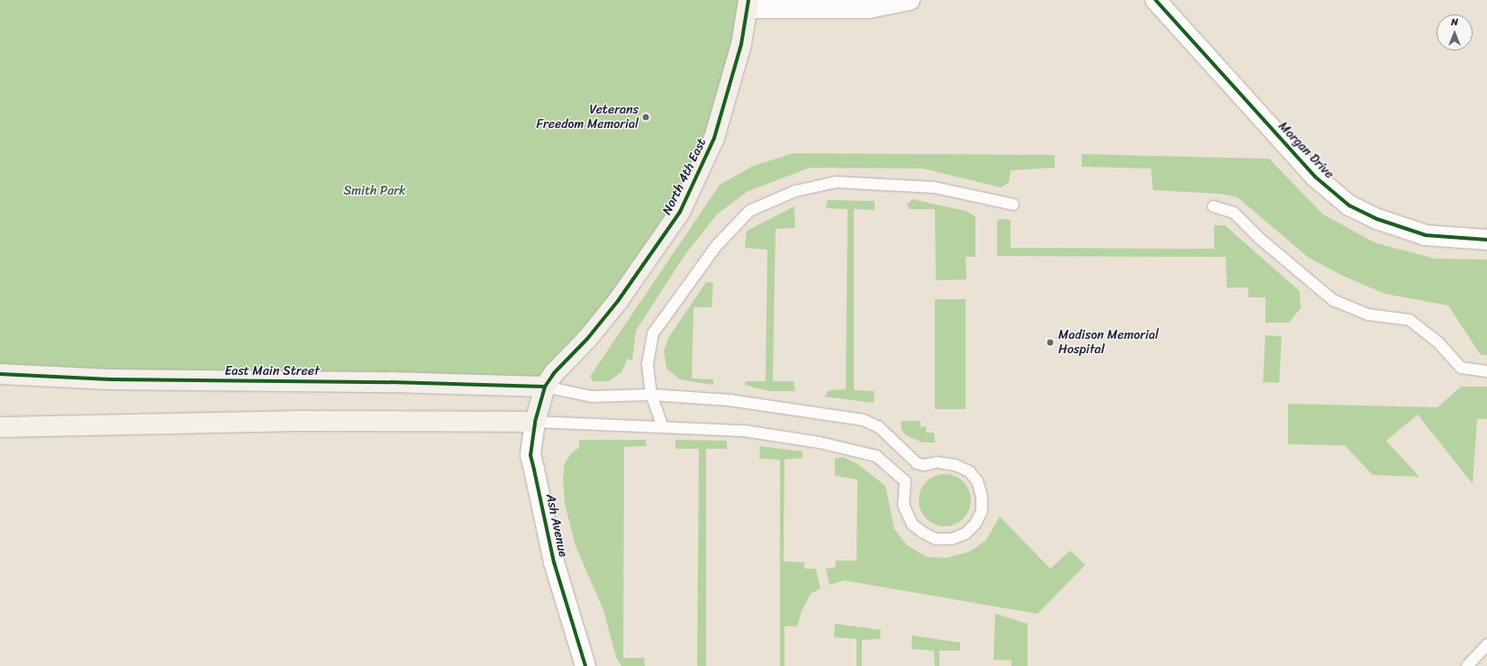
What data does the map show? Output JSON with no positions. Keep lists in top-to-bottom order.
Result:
{
  "streets": {
    "street": [
      "Morgan Drive",
      "North 4th East",
      "East Main Street",
      "Ash Avenue"
    ]
  },
  "crossings": [
    ["North 4th East", "East Main Street"],
    ["North 4th East", "Ash Avenue"],
    ["East Main Street", "Ash Avenue"]
  ],
  "parks": ["Smith Park"],
  "places": ["Veterans Freedom Memorial", "Madison Memorial Hospital"],
  "north": "top"
}
